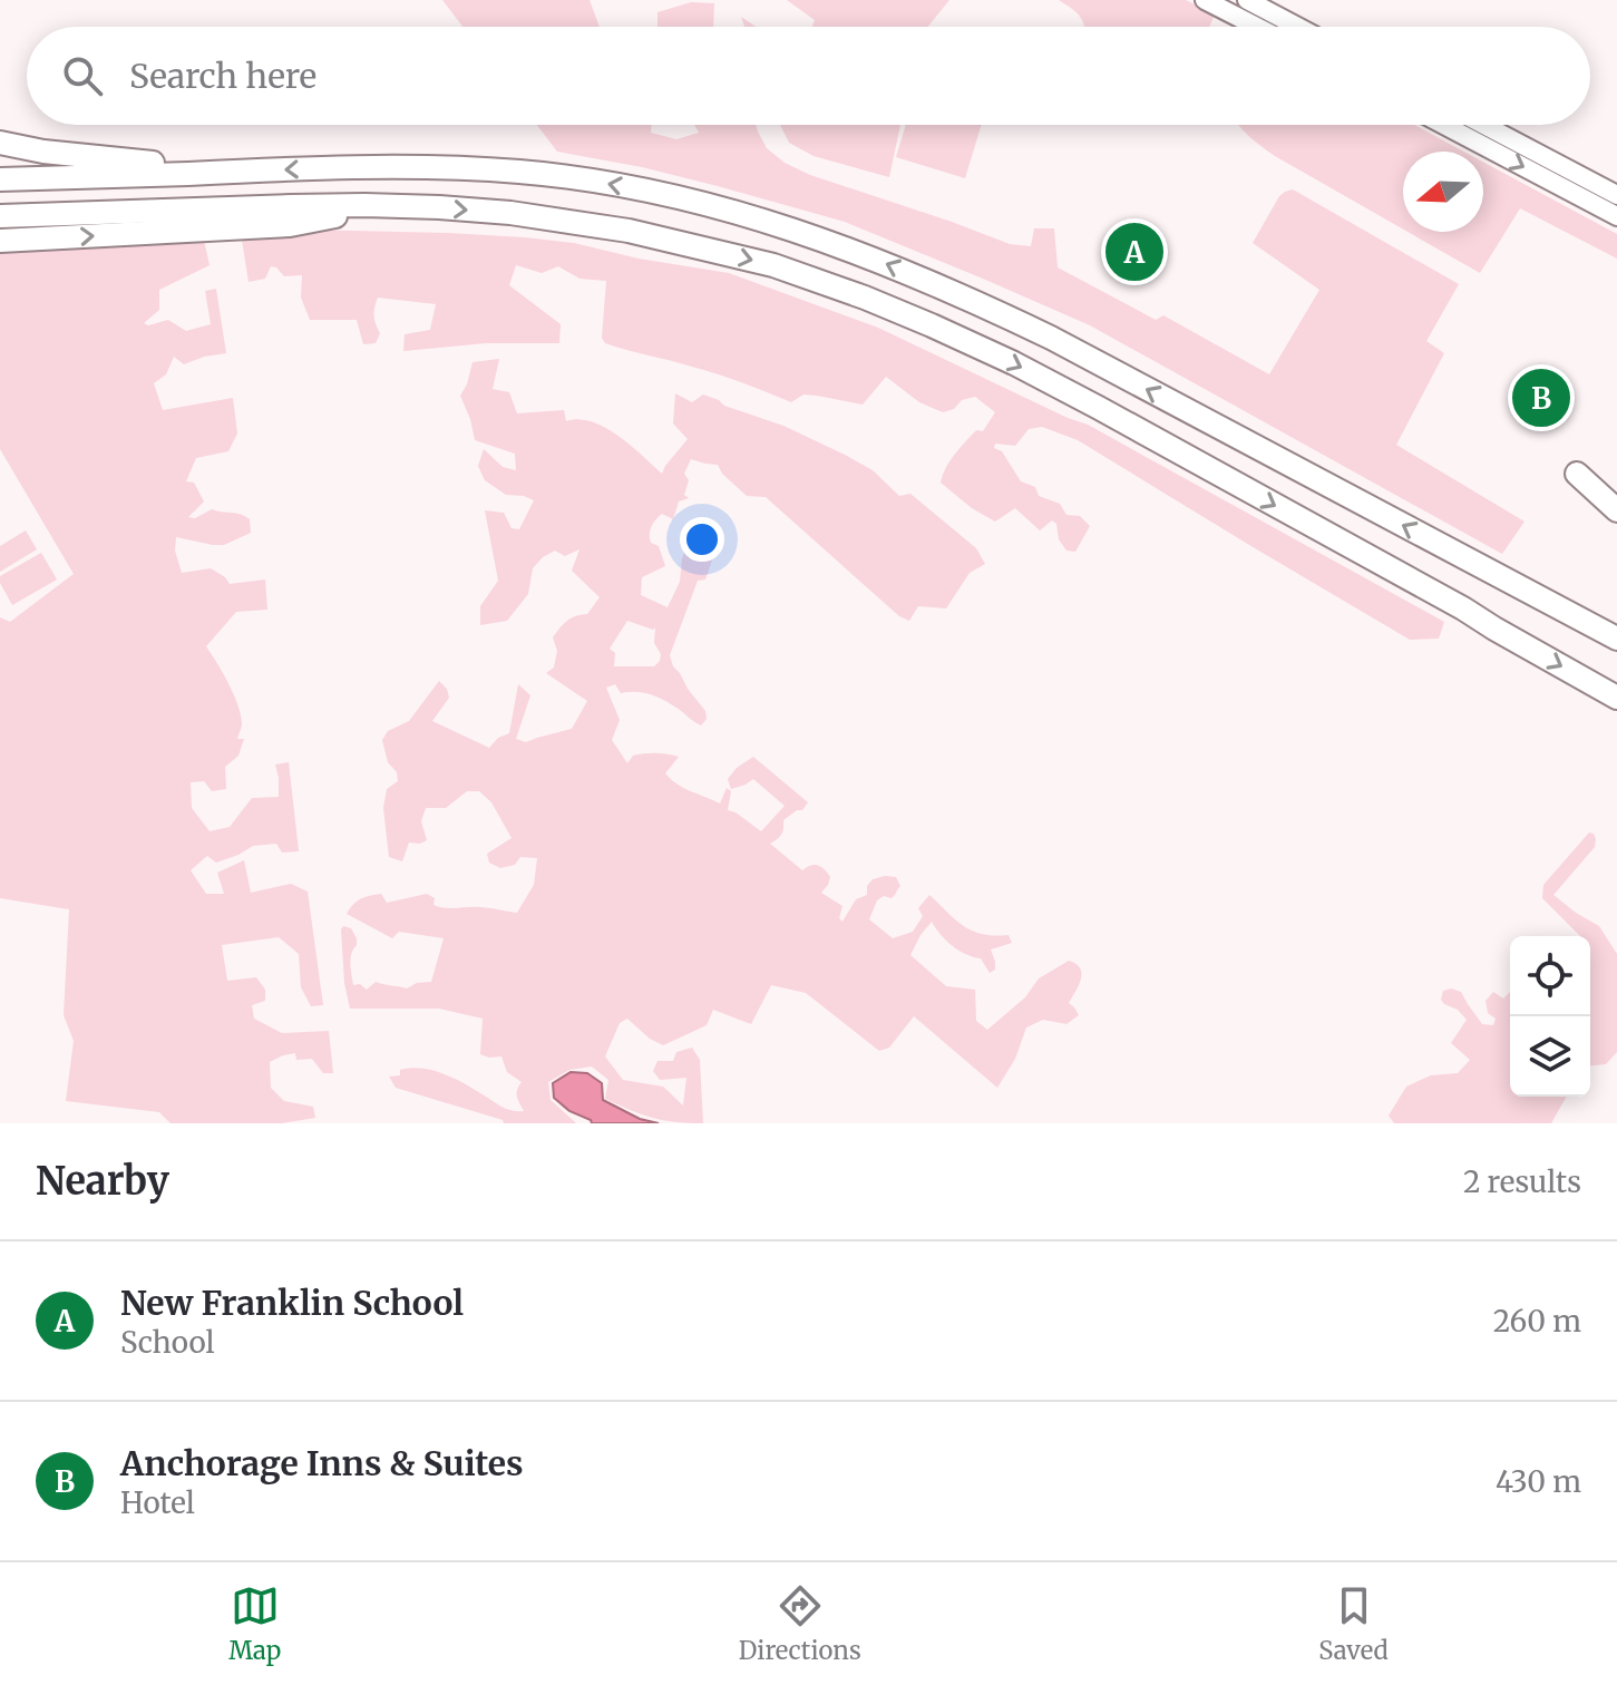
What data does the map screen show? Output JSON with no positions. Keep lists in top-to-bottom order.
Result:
{
  "north": "left",
  "page": {
    "search": "Search here",
    "pins": ["A", "B"],
    "heading": ["Nearby", "2 results"],
    "list": [
      {
        "mark": "A",
        "name": "New Franklin School",
        "note": "School",
        "value": "260 m"
      },
      {
        "mark": "B",
        "name": "Anchorage Inns & Suites",
        "note": "Hotel",
        "value": "430 m"
      }
    ],
    "nav": ["Map", "Directions", "Saved"]
  }
}
